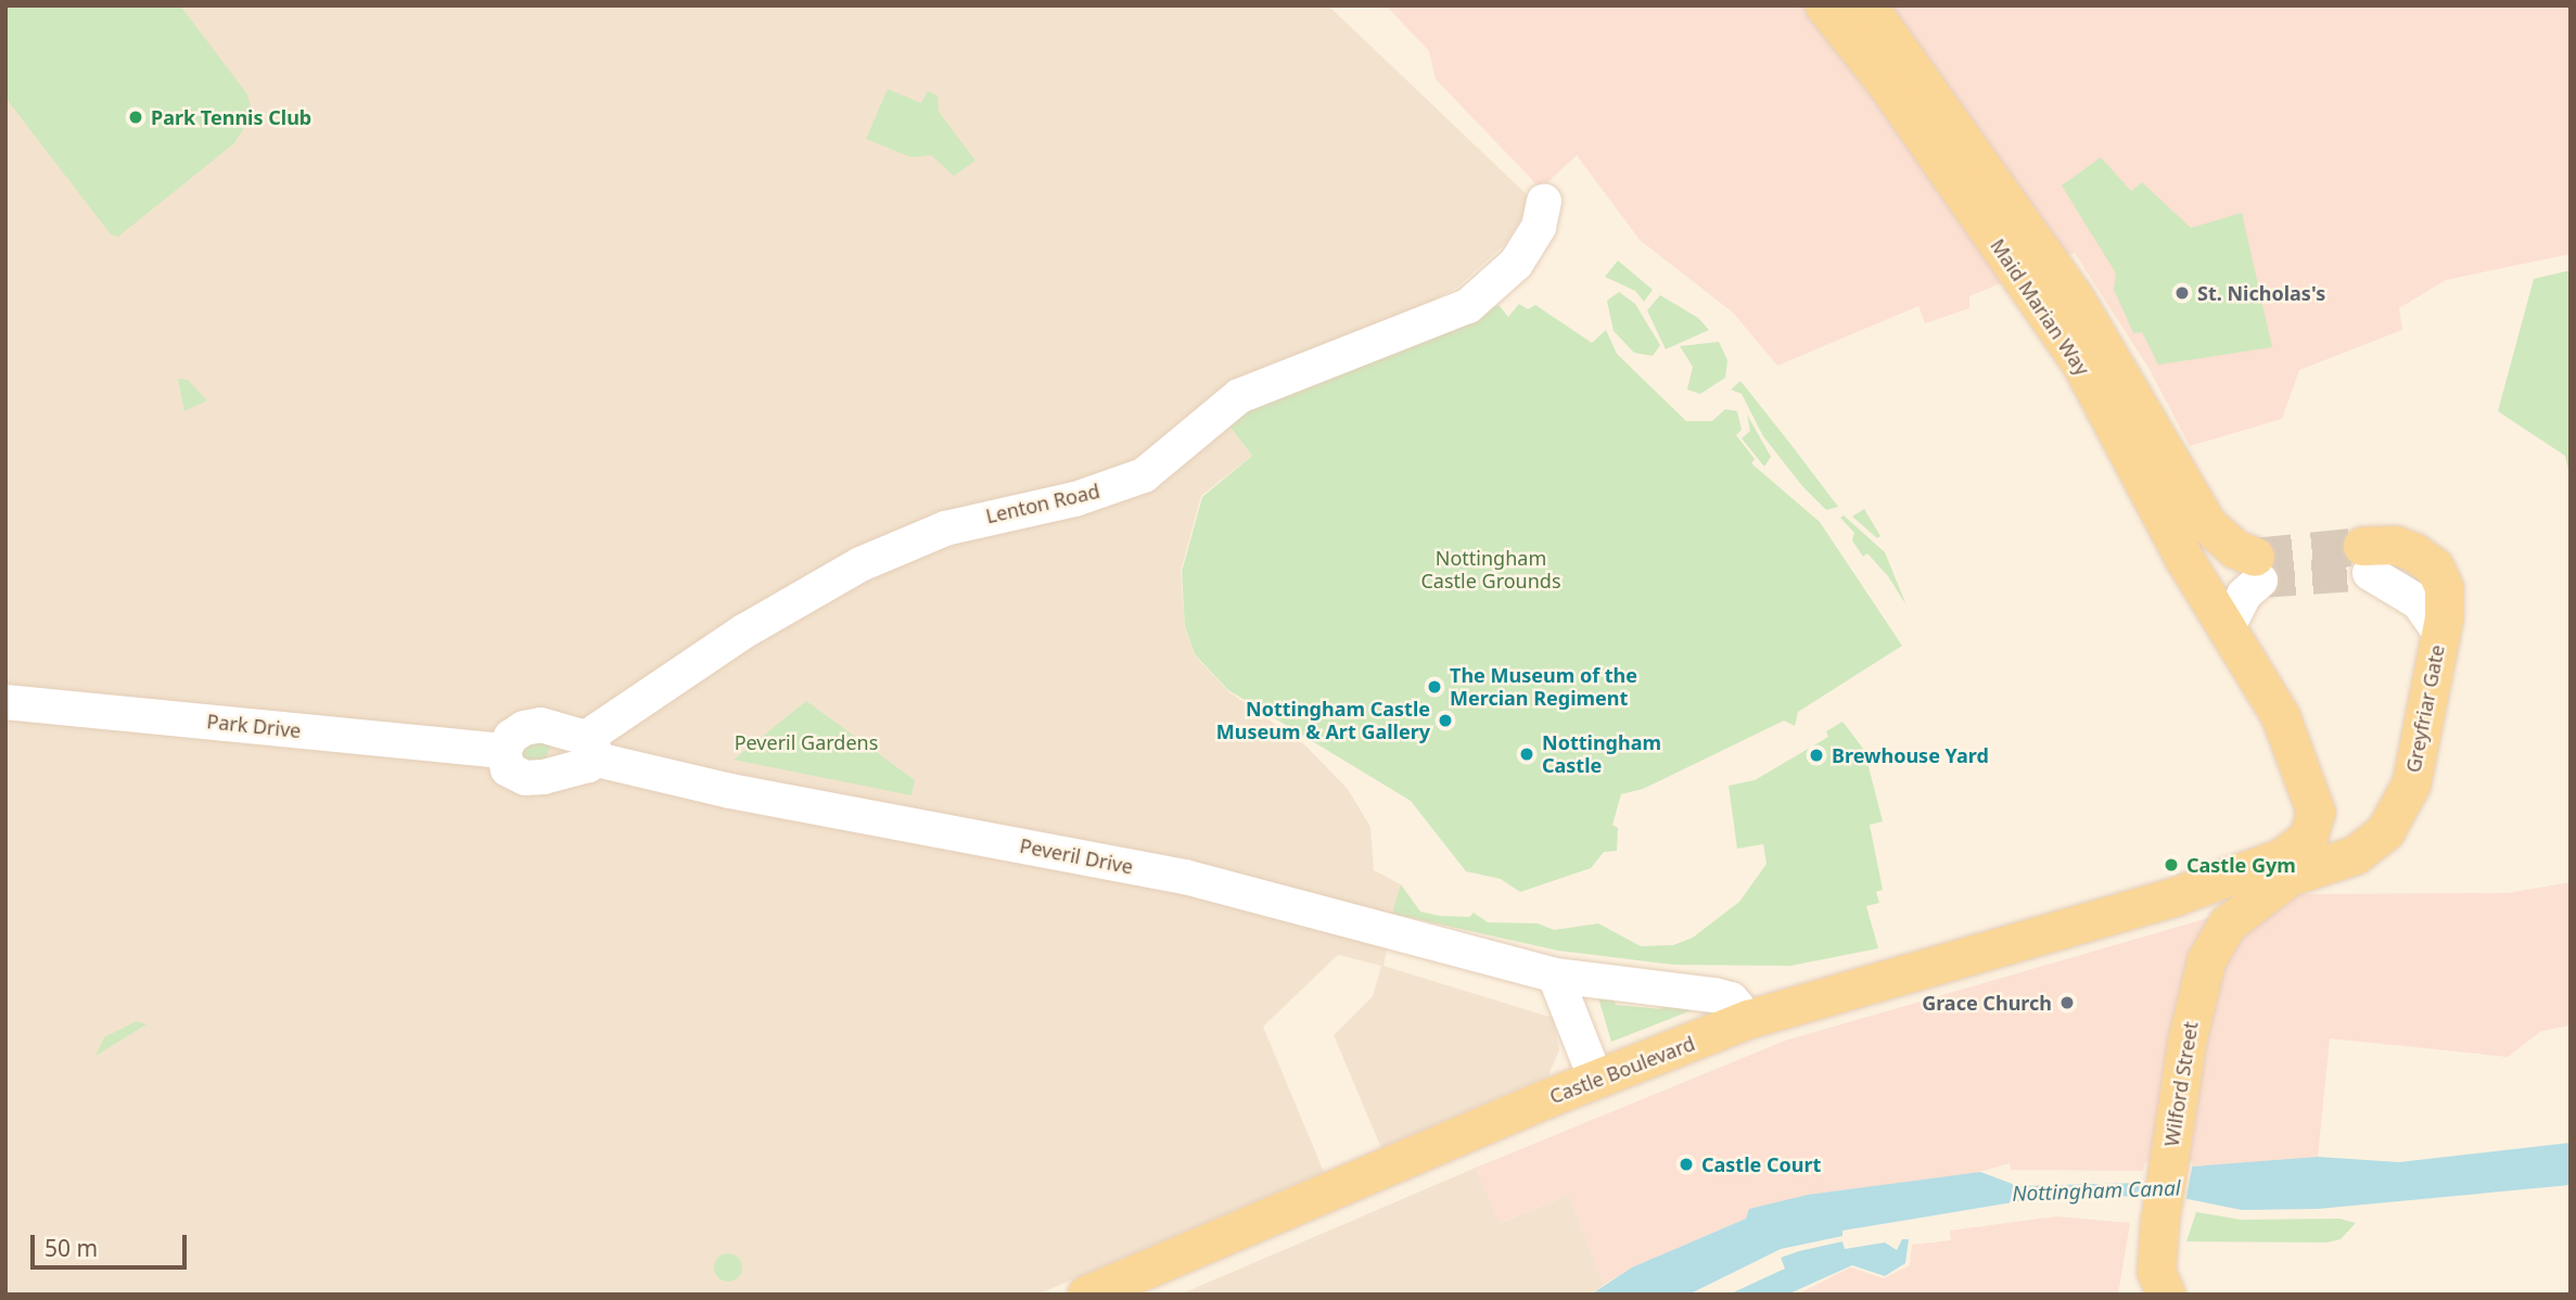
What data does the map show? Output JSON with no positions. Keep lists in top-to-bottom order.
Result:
{
  "streets": {
    "main road": [
      "Maid Marian Way",
      "Greyfriar Gate",
      "Castle Boulevard",
      "Wilford Street"
    ],
    "street": ["Lenton Road", "Park Drive", "Peveril Drive"]
  },
  "crossings": [
    ["Maid Marian Way", "Castle Boulevard"],
    ["Maid Marian Way", "Wilford Street"],
    ["Lenton Road", "Park Drive"],
    ["Lenton Road", "Peveril Drive"],
    ["Greyfriar Gate", "Castle Boulevard"],
    ["Peveril Drive", "Castle Boulevard"],
    ["Castle Boulevard", "Wilford Street"]
  ],
  "water": ["Nottingham Canal"],
  "parks": ["Nottingham Castle Grounds", "Peveril Gardens"],
  "places": [
    "Park Tennis Club",
    "St. Nicholas's",
    "The Museum of the Mercian Regiment",
    "Nottingham Castle Museum & Art Gallery",
    "Nottingham Castle",
    "Brewhouse Yard",
    "Castle Gym",
    "Grace Church",
    "Castle Court"
  ],
  "scale_bar": "50 m"
}
